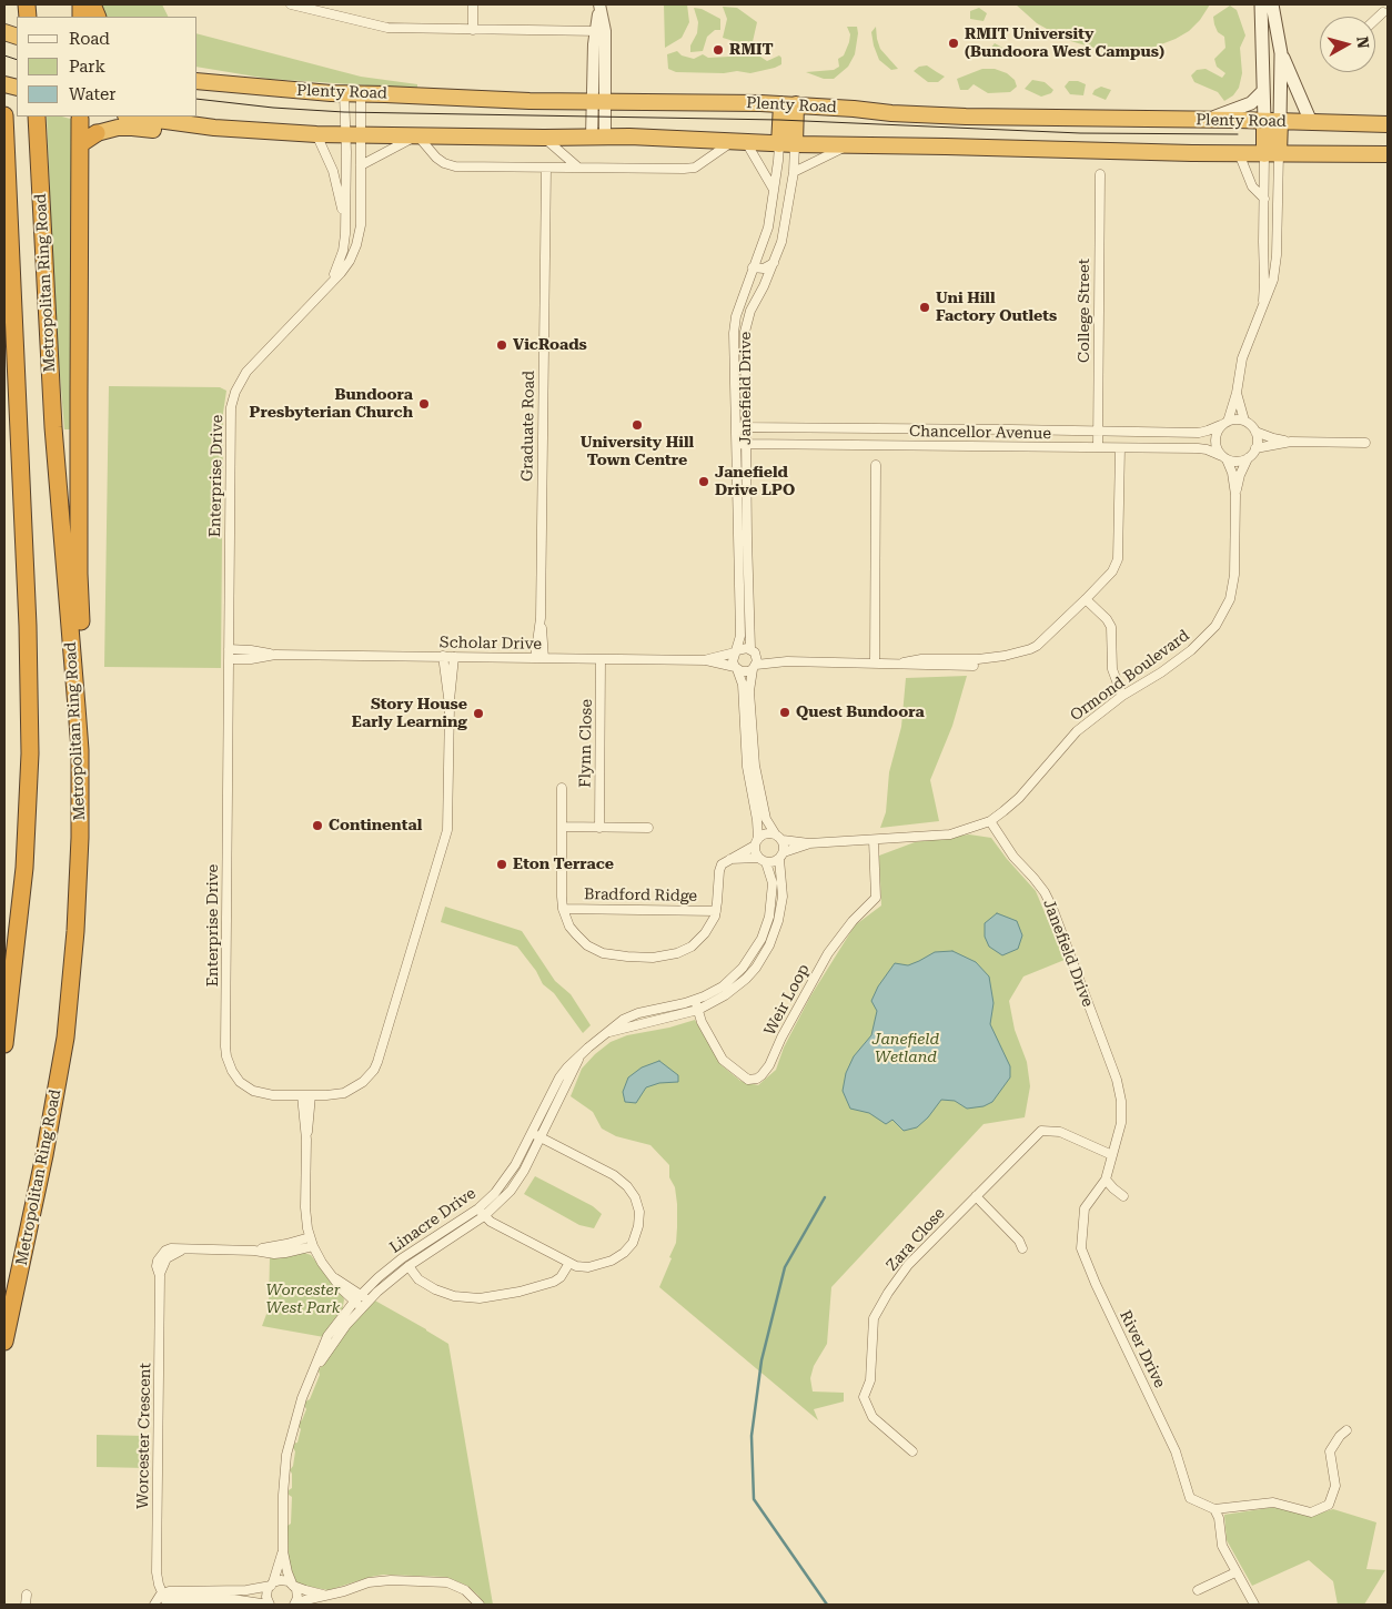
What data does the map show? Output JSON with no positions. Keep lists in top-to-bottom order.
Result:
{
  "streets": {
    "highway": ["Plenty Road", "Metropolitan Ring Road", "Janefield Drive"],
    "street": [
      "College Street",
      "Graduate Road",
      "Chancellor Avenue",
      "Enterprise Drive",
      "Scholar Drive",
      "Ormond Boulevard",
      "Flynn Close",
      "Bradford Ridge",
      "Weir Loop",
      "Linacre Drive",
      "Zara Close",
      "River Drive",
      "Worcester Crescent"
    ]
  },
  "crossings": [
    ["Plenty Road", "Janefield Drive"],
    ["Plenty Road", "Enterprise Drive"],
    ["College Street", "Chancellor Avenue"],
    ["Janefield Drive", "Chancellor Avenue"],
    ["Janefield Drive", "Scholar Drive"],
    ["Janefield Drive", "Ormond Boulevard"],
    ["Janefield Drive", "Linacre Drive"],
    ["Janefield Drive", "Zara Close"],
    ["Janefield Drive", "River Drive"],
    ["Graduate Road", "Scholar Drive"],
    ["Chancellor Avenue", "Ormond Boulevard"],
    ["Enterprise Drive", "Scholar Drive"],
    ["Scholar Drive", "Flynn Close"],
    ["Weir Loop", "Linacre Drive"]
  ],
  "parks": ["Janefield Wetland", "Worcester West Park"],
  "places": [
    "RMIT University (Bundoora West Campus)",
    "RMIT",
    "Uni Hill Factory Outlets",
    "VicRoads",
    "Bundoora Presbyterian Church",
    "University Hill Town Centre",
    "Janefield Drive LPO",
    "Quest Bundoora",
    "Story House Early Learning",
    "Continental",
    "Eton Terrace"
  ],
  "legend": ["Road", "Park", "Water"],
  "north": "right"
}
